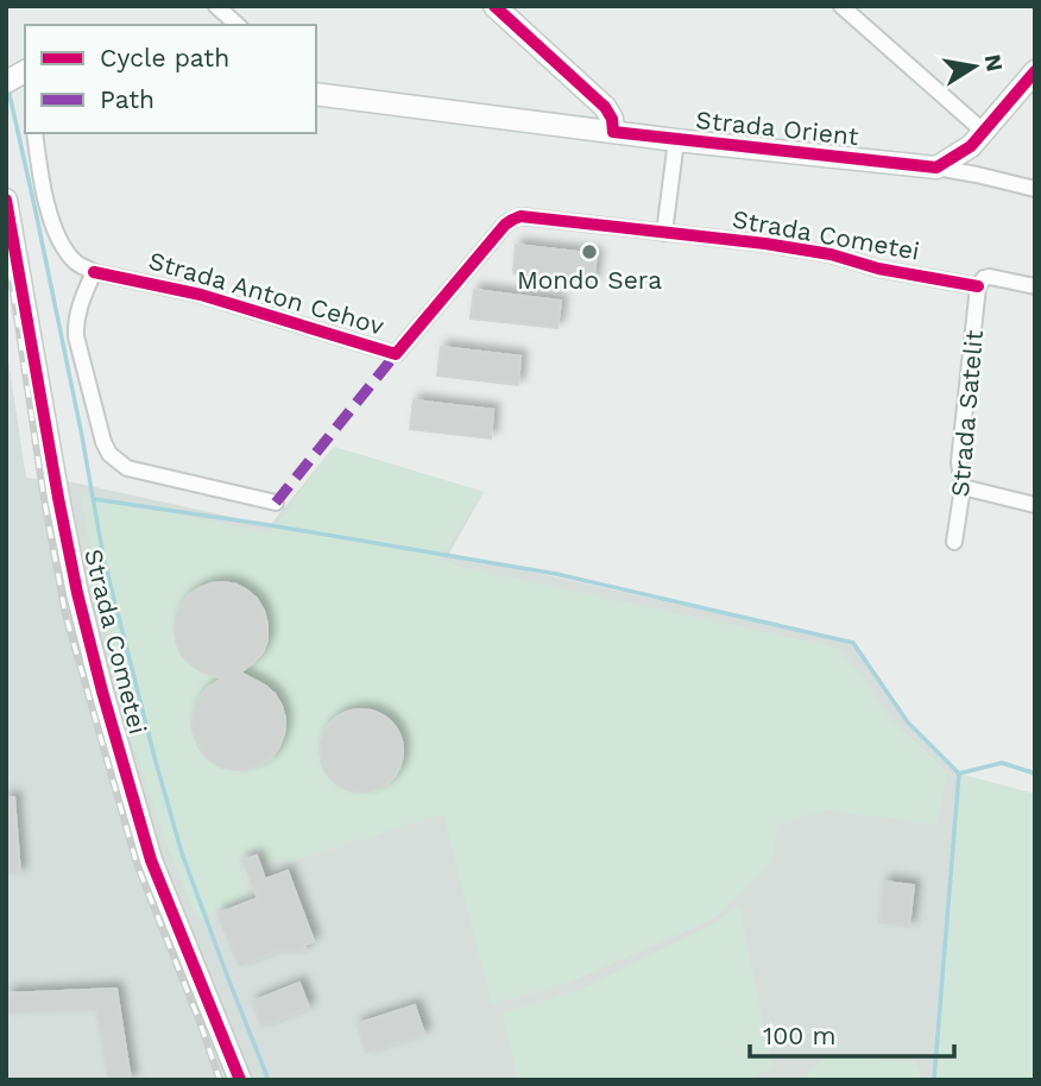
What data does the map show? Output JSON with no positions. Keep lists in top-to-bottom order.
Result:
{
  "streets": {
    "street": [
      "Strada Orient",
      "Strada Cometei",
      "Strada Anton Cehov",
      "Strada Satelit"
    ]
  },
  "crossings": [
    ["Strada Cometei", "Strada Anton Cehov"],
    ["Strada Cometei", "Strada Satelit"]
  ],
  "places": ["Mondo Sera"],
  "legend": ["Cycle path", "Path"],
  "scale_bar": "100 m",
  "north": "right"
}
